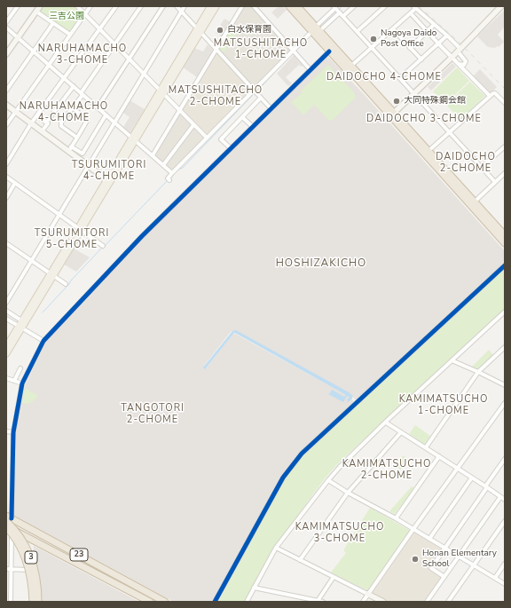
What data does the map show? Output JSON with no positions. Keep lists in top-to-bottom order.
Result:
{
  "streets": {
    "highway": ["23", "3"]
  },
  "crossings": [
    ["23", "3"]
  ],
  "districts": [
    "MATSUSHITACHO 1-CHOME",
    "NARUHAMACHO 3-CHOME",
    "DAIDOCHO 4-CHOME",
    "MATSUSHITACHO 2-CHOME",
    "NARUHAMACHO 4-CHOME",
    "DAIDOCHO 3-CHOME",
    "DAIDOCHO 2-CHOME",
    "TSURUMITORI 4-CHOME",
    "TSURUMITORI 5-CHOME",
    "HOSHIZAKICHO",
    "KAMIMATSUCHO 1-CHOME",
    "TANGOTORI 2-CHOME",
    "KAMIMATSUCHO 2-CHOME",
    "KAMIMATSUCHO 3-CHOME"
  ],
  "parks": ["三吉公園"],
  "places": [
    "白水保育園",
    "Nagoya Daido Post Office",
    "大同特殊鋼会館",
    "Honan Elementary School"
  ]
}
